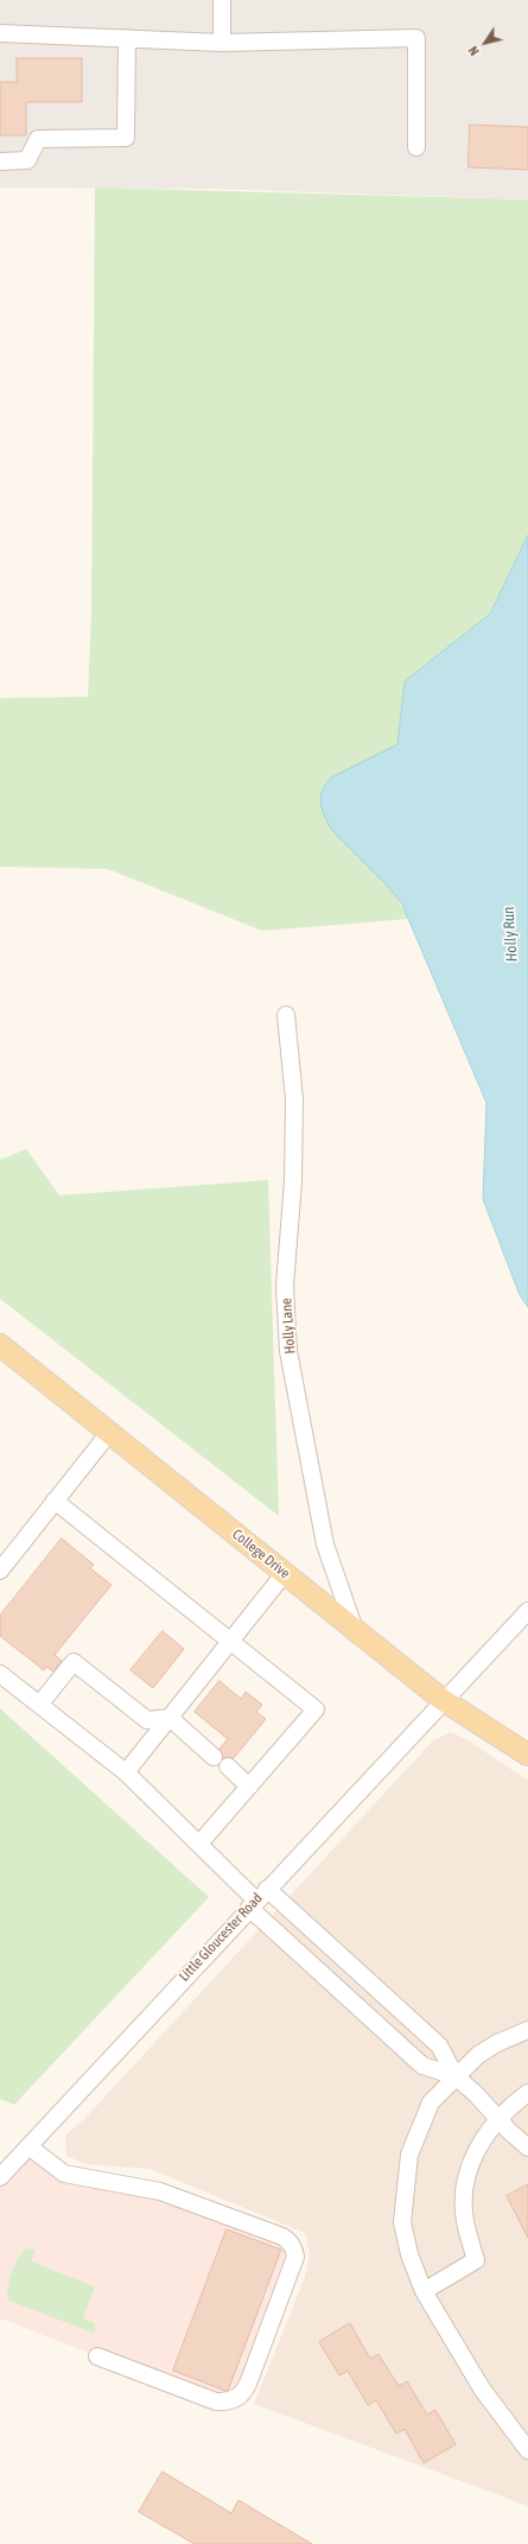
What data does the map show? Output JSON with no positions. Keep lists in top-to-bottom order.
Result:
{
  "streets": {
    "main road": ["College Drive"],
    "street": ["Holly Lane", "Little Gloucester Road"]
  },
  "crossings": [
    ["Holly Lane", "College Drive"],
    ["College Drive", "Little Gloucester Road"]
  ],
  "water": ["Holly Run"],
  "north": "bottom left"
}
